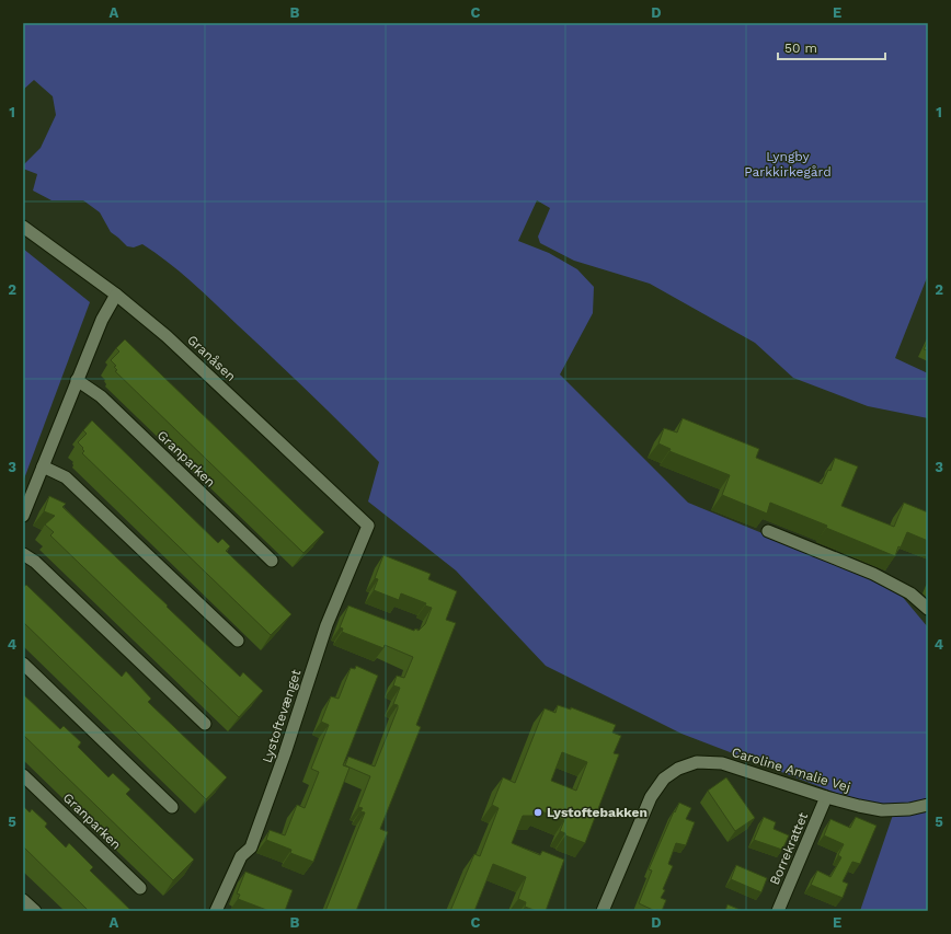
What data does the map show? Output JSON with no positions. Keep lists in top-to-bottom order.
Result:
{
  "streets": {
    "street": [
      "Granåsen",
      "Granparken",
      "Lystoftevænget",
      "Caroline Amalie Vej",
      "Borrekrattet"
    ]
  },
  "crossings": [
    ["Granåsen", "Lystoftevænget"],
    ["Caroline Amalie Vej", "Borrekrattet"]
  ],
  "parks": ["Lyngby Parkkirkegård"],
  "places": ["Lystoftebakken"],
  "scale_bar": "50 m",
  "grid": {
    "columns": [
      "A",
      "B",
      "C",
      "D",
      "E"
    ],
    "rows": [
      "1",
      "2",
      "3",
      "4",
      "5"
    ]
  }
}
